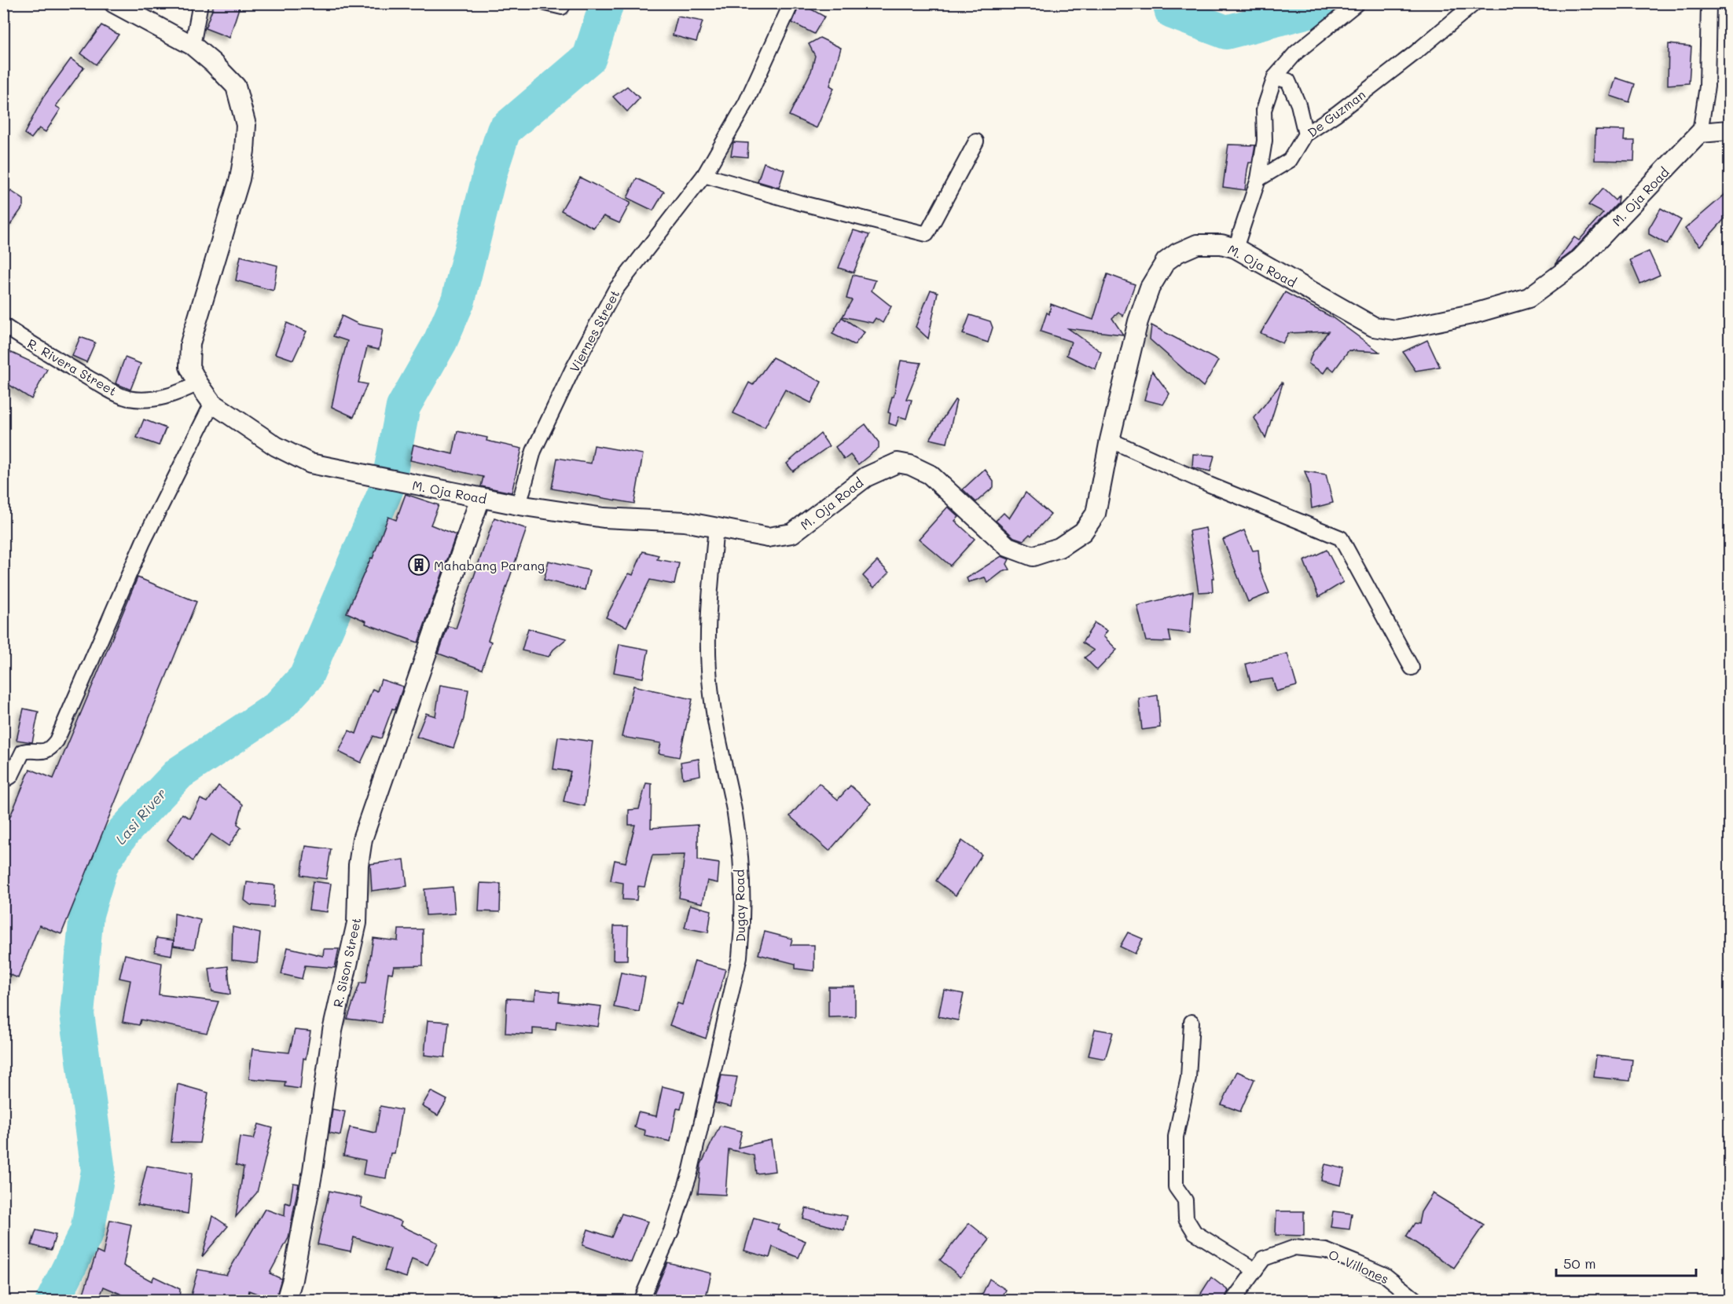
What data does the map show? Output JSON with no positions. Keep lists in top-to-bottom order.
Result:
{
  "streets": {
    "street": [
      "De Guzman",
      "M. Oja Road",
      "Viernes Street",
      "R. Rivera Street",
      "Dugay Road",
      "R. Sison Street",
      "O. Villones"
    ]
  },
  "crossings": [
    ["M. Oja Road", "Viernes Street"],
    ["M. Oja Road", "R. Rivera Street"],
    ["M. Oja Road", "Dugay Road"],
    ["M. Oja Road", "R. Sison Street"]
  ],
  "water": ["Lasi River"],
  "places": {
    "building": ["Mahabang Parang"]
  },
  "scale_bar": "50 m"
}
